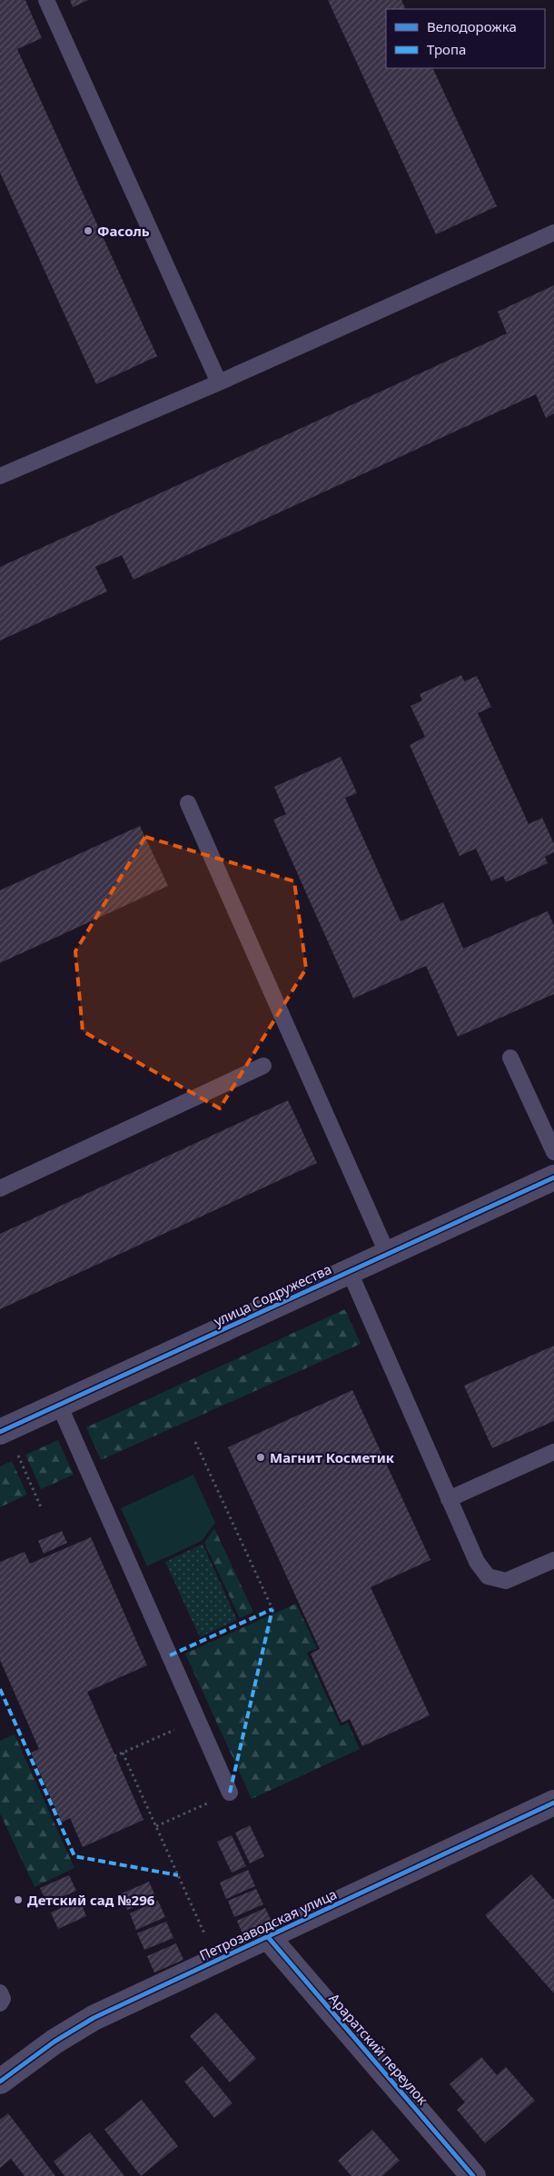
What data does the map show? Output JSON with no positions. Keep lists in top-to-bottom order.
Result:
{
  "streets": {
    "street": ["улица Содружества", "Петрозаводская улица", "Араратский переулок"]
  },
  "crossings": [
    ["Петрозаводская улица", "Араратский переулок"]
  ],
  "places": ["Фасоль", "Магнит Косметик", "Детский сад №296"],
  "legend": ["Велодорожка", "Тропа"]
}
